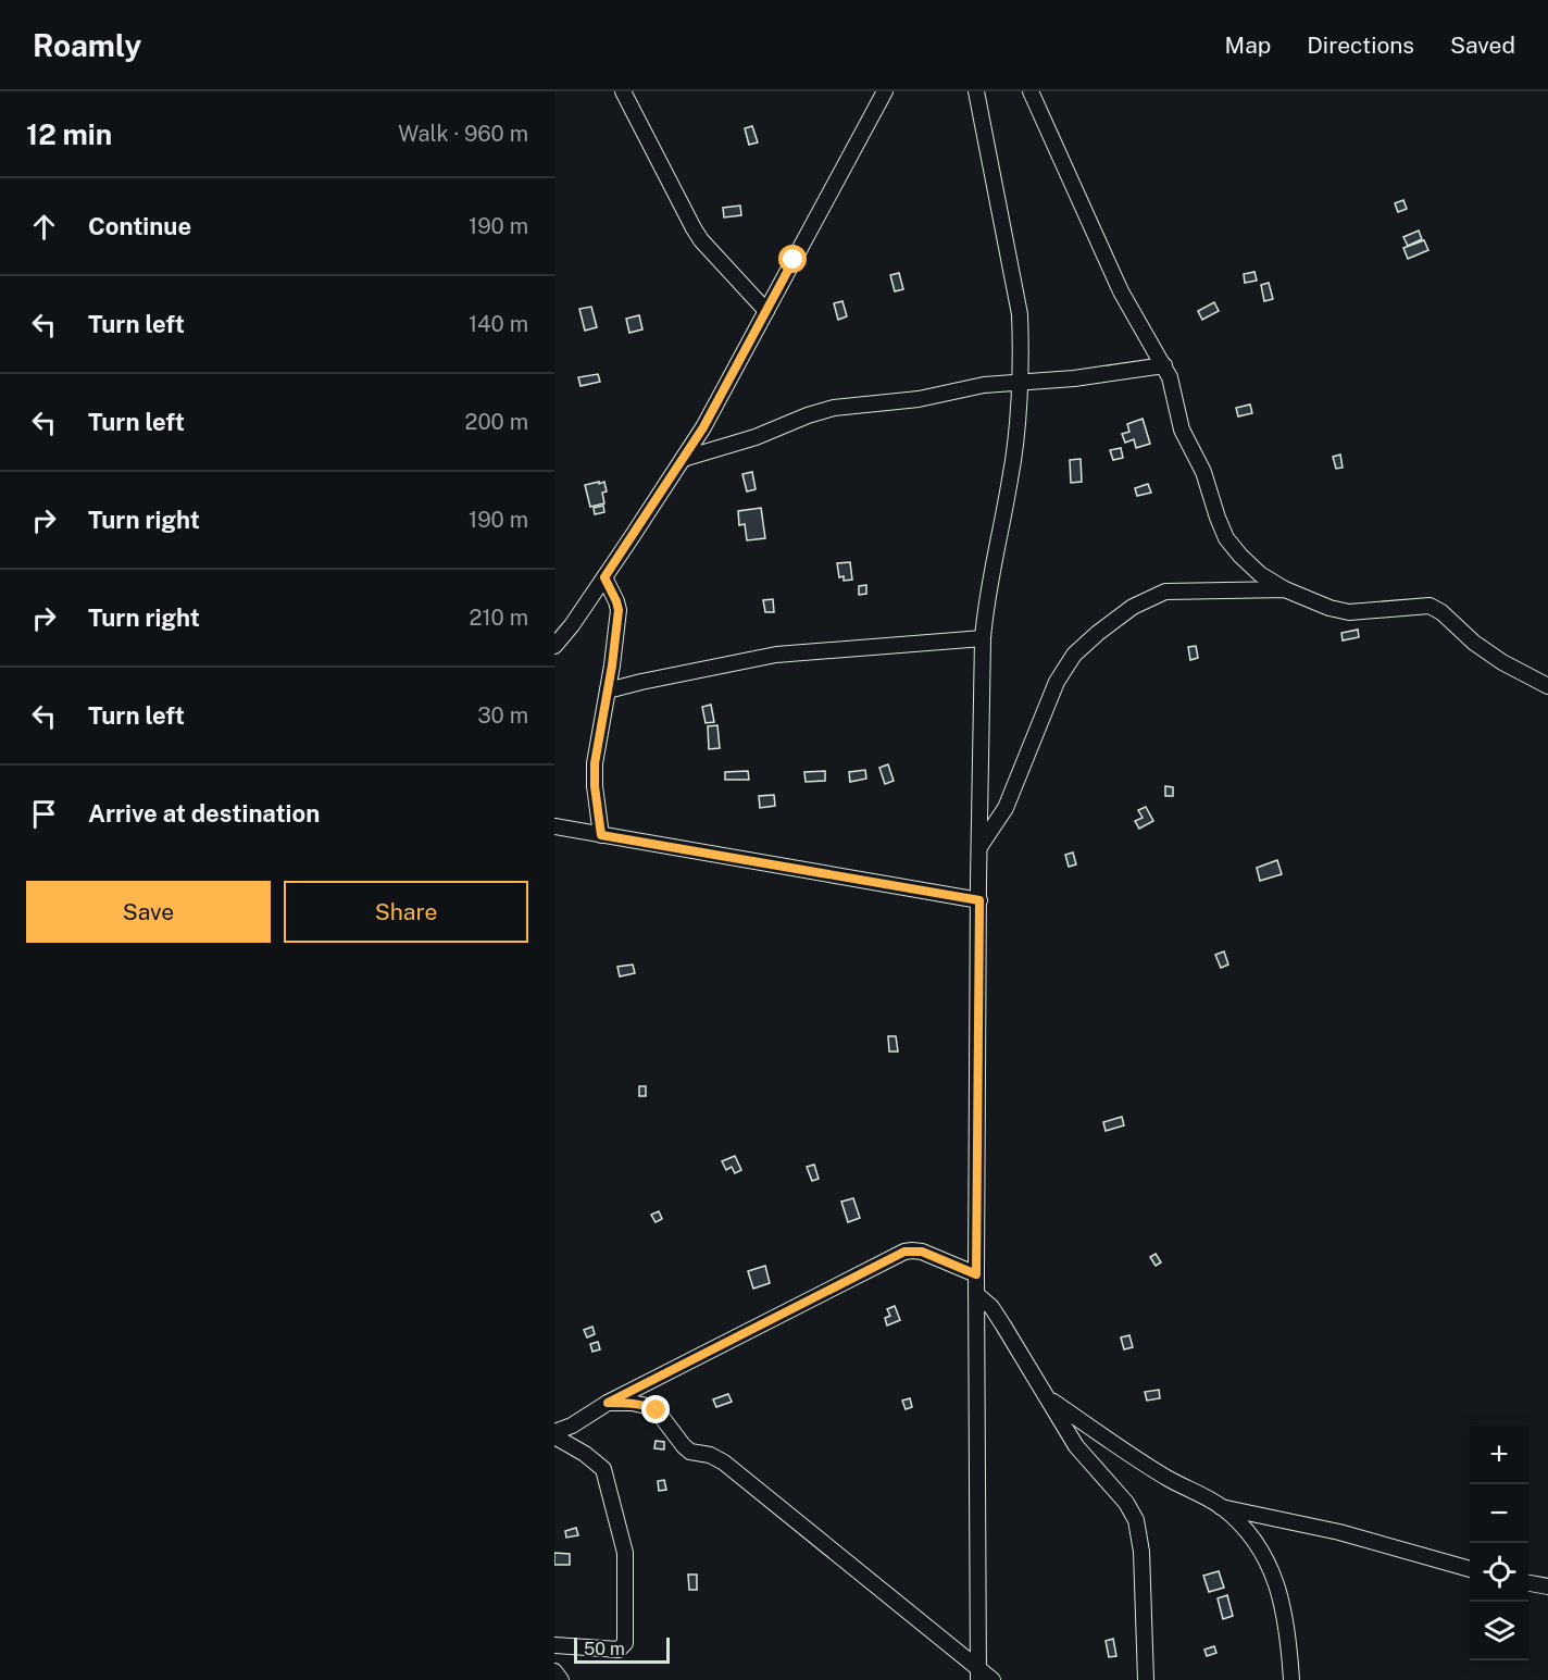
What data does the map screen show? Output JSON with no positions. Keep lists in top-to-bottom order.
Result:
{
  "scale_bar": "50 m",
  "page": {
    "header": "Roamly",
    "nav": ["Map", "Directions", "Saved"],
    "heading": ["12 min", "Walk · 960 m"],
    "list": [
      ["Continue", "190 m"],
      ["Turn left", "140 m"],
      ["Turn left", "200 m"],
      ["Turn right", "190 m"],
      ["Turn right", "210 m"],
      ["Turn left", "30 m"],
      "Arrive at destination"
    ],
    "buttons": ["Save", "Share"],
    "map_buttons": ["+", "−"],
    "scale": "50 m"
  }
}
